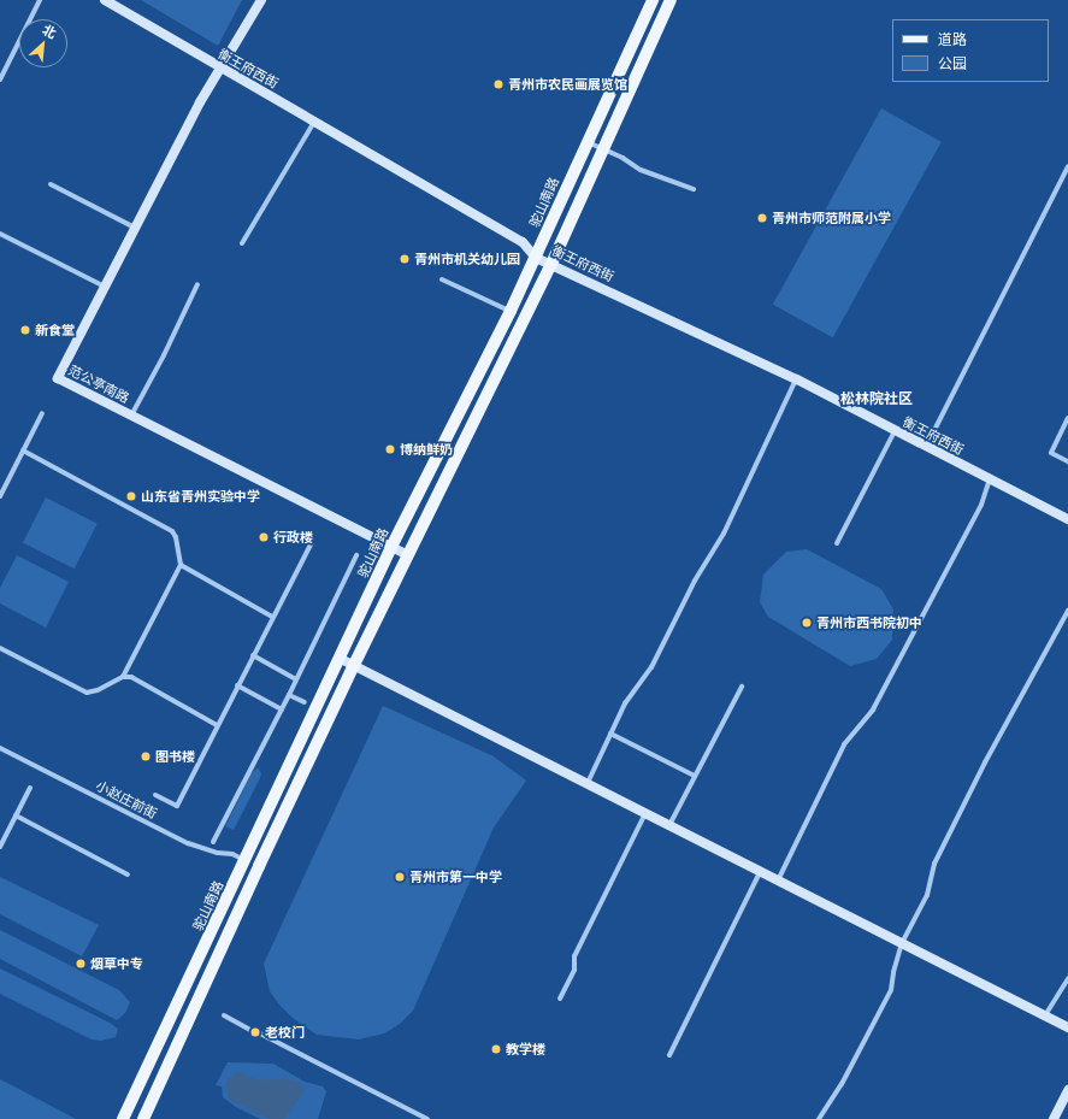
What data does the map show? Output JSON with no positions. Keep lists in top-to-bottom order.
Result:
{
  "streets": {
    "main road": ["驼山南路"],
    "street": ["衡王府西街", "范公亭南路", "小赵庄前街"]
  },
  "crossings": [
    ["衡王府西街", "驼山南路"],
    ["衡王府西街", "范公亭南路"],
    ["驼山南路", "范公亭南路"],
    ["驼山南路", "小赵庄前街"]
  ],
  "districts": ["松林院社区"],
  "places": [
    "青州市农民画展览馆",
    "青州市师范附属小学",
    "青州市机关幼儿园",
    "新食堂",
    "博纳鲜奶",
    "山东省青州实验中学",
    "行政楼",
    "青州市西书院初中",
    "图书楼",
    "青州市第一中学",
    "烟草中专",
    "老校门",
    "教学楼"
  ],
  "legend": ["道路", "公园"],
  "north": "top right"
}
